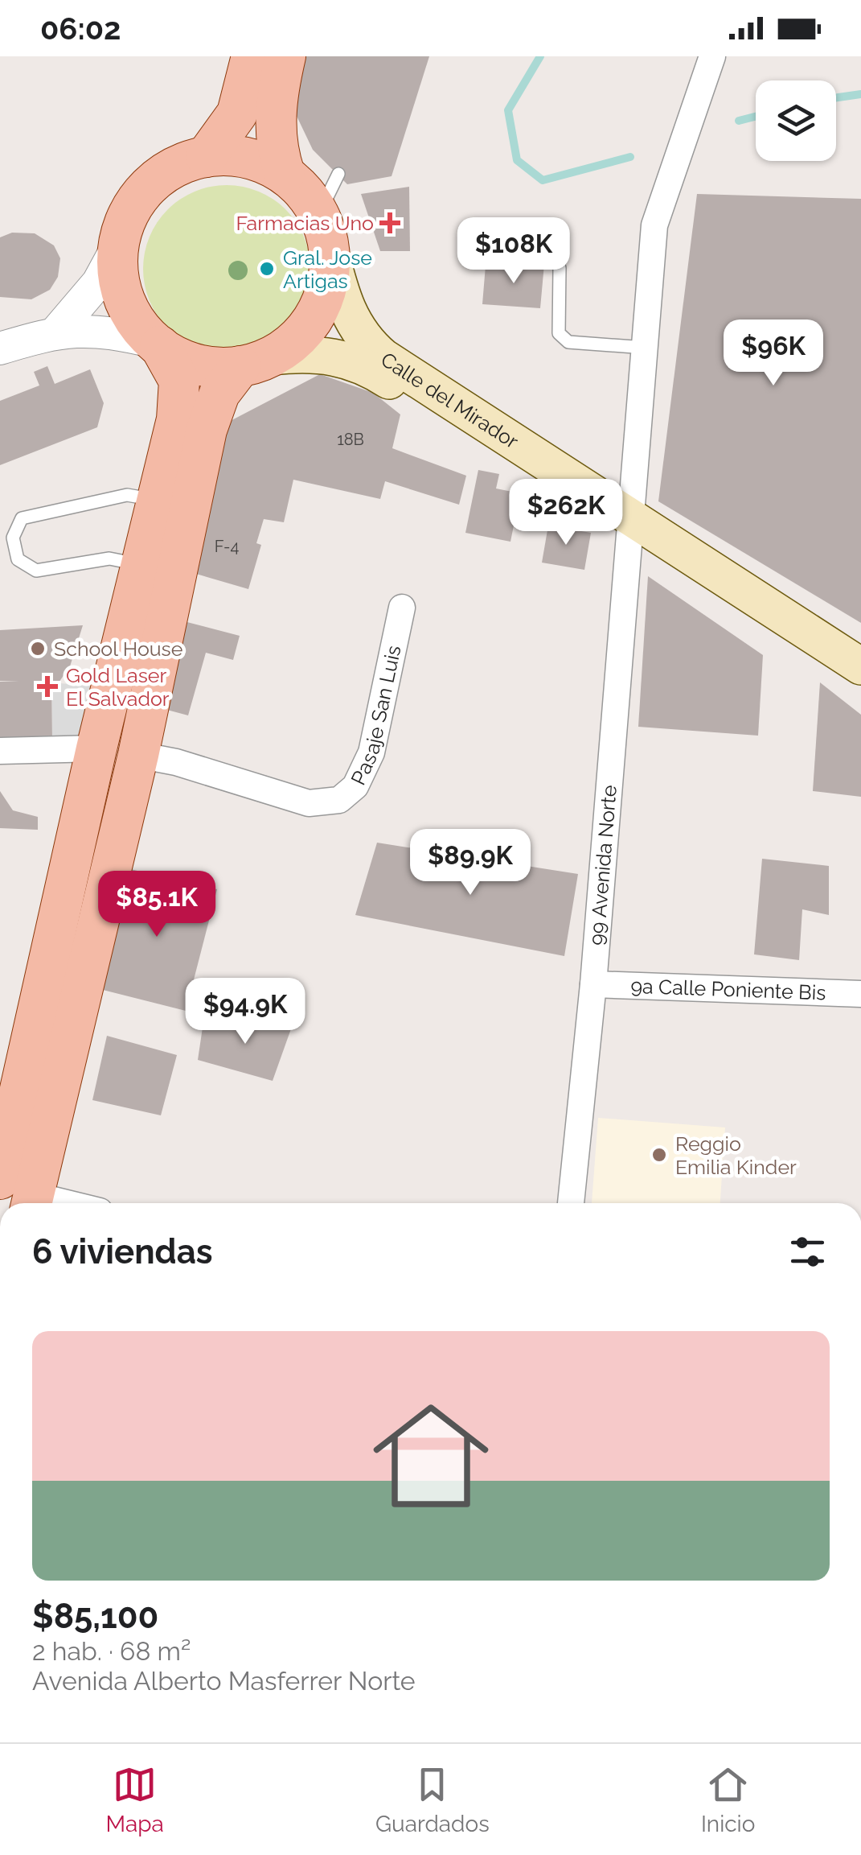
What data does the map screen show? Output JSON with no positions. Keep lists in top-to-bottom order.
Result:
{
  "streets": {
    "main road": ["Calle del Mirador"],
    "street": ["Pasaje San Luis", "99 Avenida Norte", "9a Calle Poniente Bis"]
  },
  "crossings": [
    ["Calle del Mirador", "99 Avenida Norte"],
    ["99 Avenida Norte", "9a Calle Poniente Bis"]
  ],
  "places": {
    "health": ["Farmacias Uno", "Gold Laser El Salvador"],
    "other": ["Gral. Jose Artigas", "School House", "Reggio Emilia Kinder"]
  },
  "house_numbers": ["18B", "F-4"],
  "page": {
    "status": "06:02",
    "price": [
      "$108K",
      "$96K",
      "$262K",
      "$89.9K",
      "$85.1K",
      "$94.9K"
    ],
    "heading": "6 viviendas",
    "list": [
      {
        "name": "$85,100",
        "note": "2 hab. · 68 m² · Avenida Alberto Masferrer Norte"
      }
    ],
    "tabs": ["Mapa", "Guardados", "Inicio"]
  }
}
